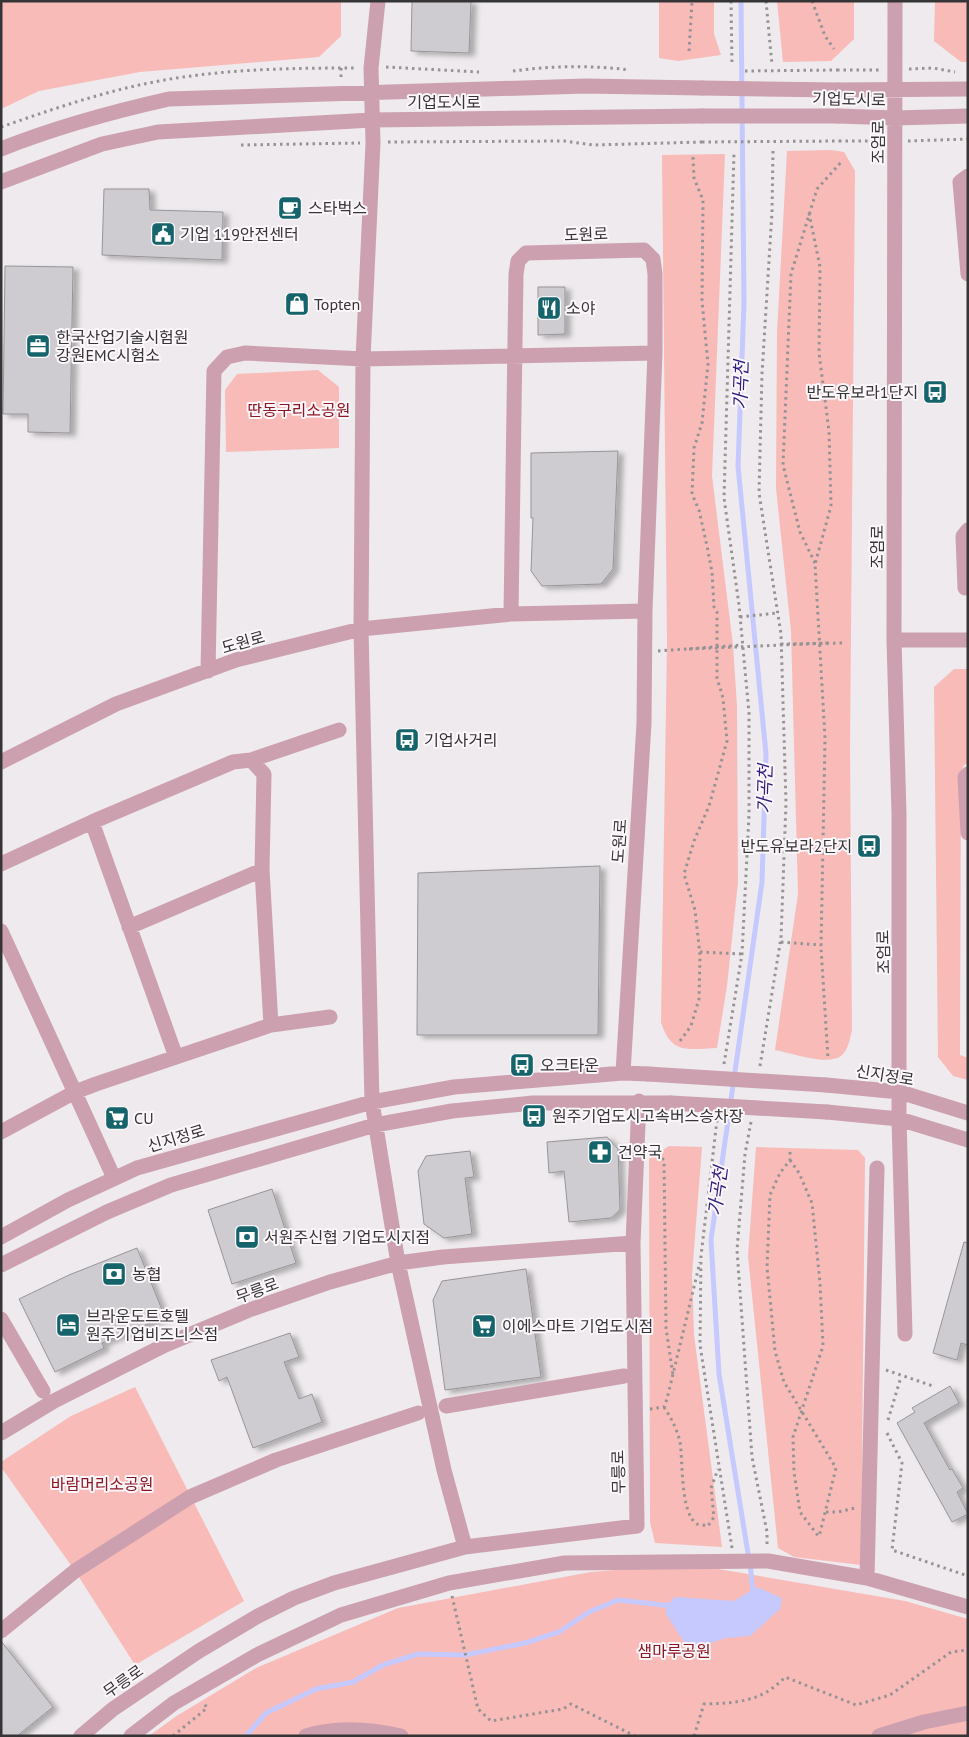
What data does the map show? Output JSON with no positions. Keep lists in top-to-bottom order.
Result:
{
  "streets": {
    "street": [
      "기업도시로",
      "조엄로",
      "도원로",
      "신지정로",
      "무릉로"
    ]
  },
  "crossings": [
    ["기업도시로", "조엄로"],
    ["조엄로", "신지정로"],
    ["도원로", "신지정로"]
  ],
  "water": ["가곡천"],
  "parks": ["딴동구리소공원", "바람머리소공원", "샘마루공원"],
  "places": {
    "cafe": ["스타벅스"],
    "public building": ["기업 119안전센터"],
    "shop": ["Topten"],
    "restaurant": ["소야"],
    "office": ["한국산업기술시험원 강원EMC시험소"],
    "bus stop": [
      "반도유보라1단지",
      "기업사거리",
      "반도유보라2단지",
      "오크타운",
      "원주기업도시고속버스승차장"
    ],
    "supermarket": ["CU", "이에스마트 기업도시점"],
    "pharmacy": ["건약국"],
    "bank": ["서원주신협 기업도시지점", "농협"],
    "hotel": ["브라운도트호텔 원주기업비즈니스점"]
  }
}
